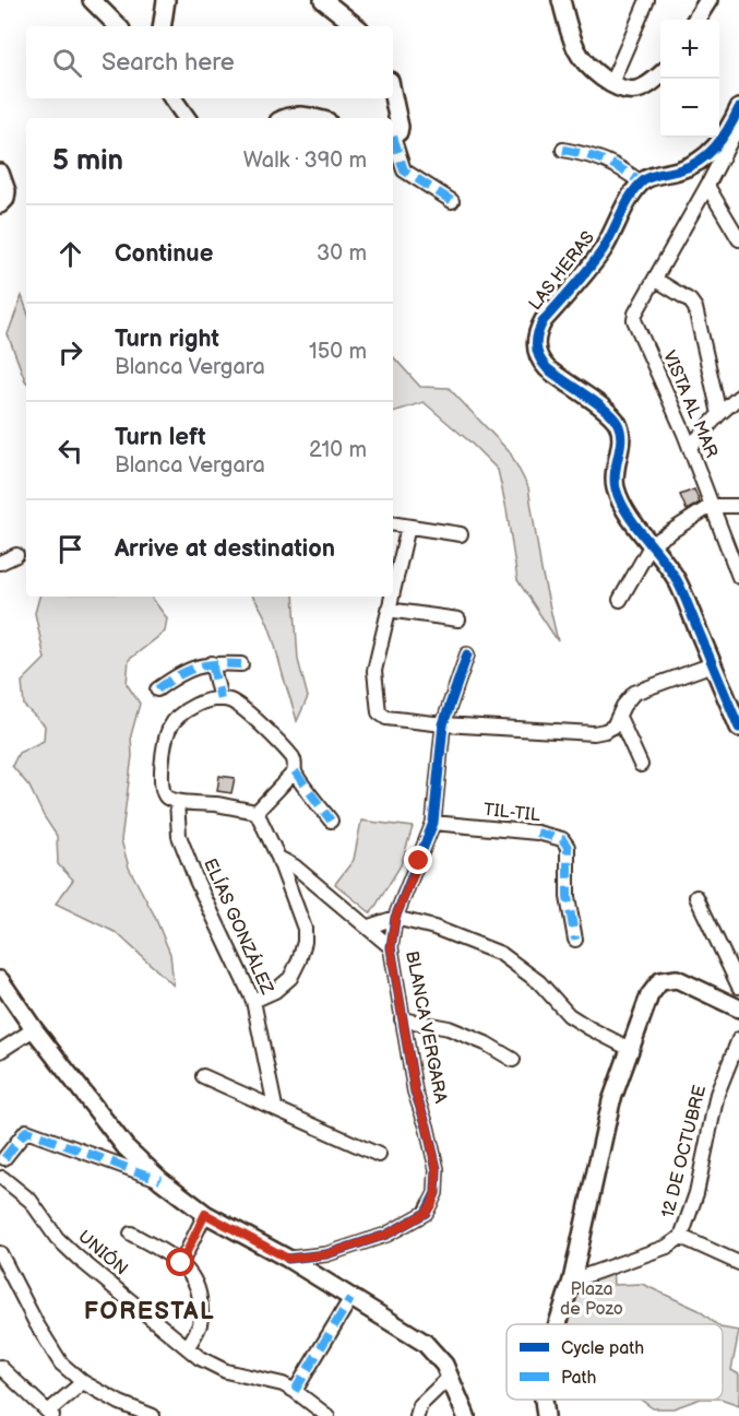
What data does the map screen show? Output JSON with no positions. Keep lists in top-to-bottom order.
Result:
{
  "streets": {
    "street": [
      "LAS HERAS",
      "VISTA AL MAR",
      "TIL-TIL",
      "ELÍAS GONZÁLEZ",
      "BLANCA VERGARA",
      "12 DE OCTUBRE",
      "UNIÓN"
    ]
  },
  "crossings": [
    ["TIL-TIL", "BLANCA VERGARA"]
  ],
  "districts": ["FORESTAL"],
  "parks": ["Plaza de Pozo"],
  "legend": ["Cycle path", "Path"],
  "page": {
    "map_buttons": ["+", "−"],
    "search": "Search here",
    "heading": ["5 min", "Walk · 390 m"],
    "list": [
      ["Continue", "30 m"],
      ["Turn right", "Blanca Vergara", "150 m"],
      ["Turn left", "Blanca Vergara", "210 m"],
      "Arrive at destination"
    ]
  }
}
